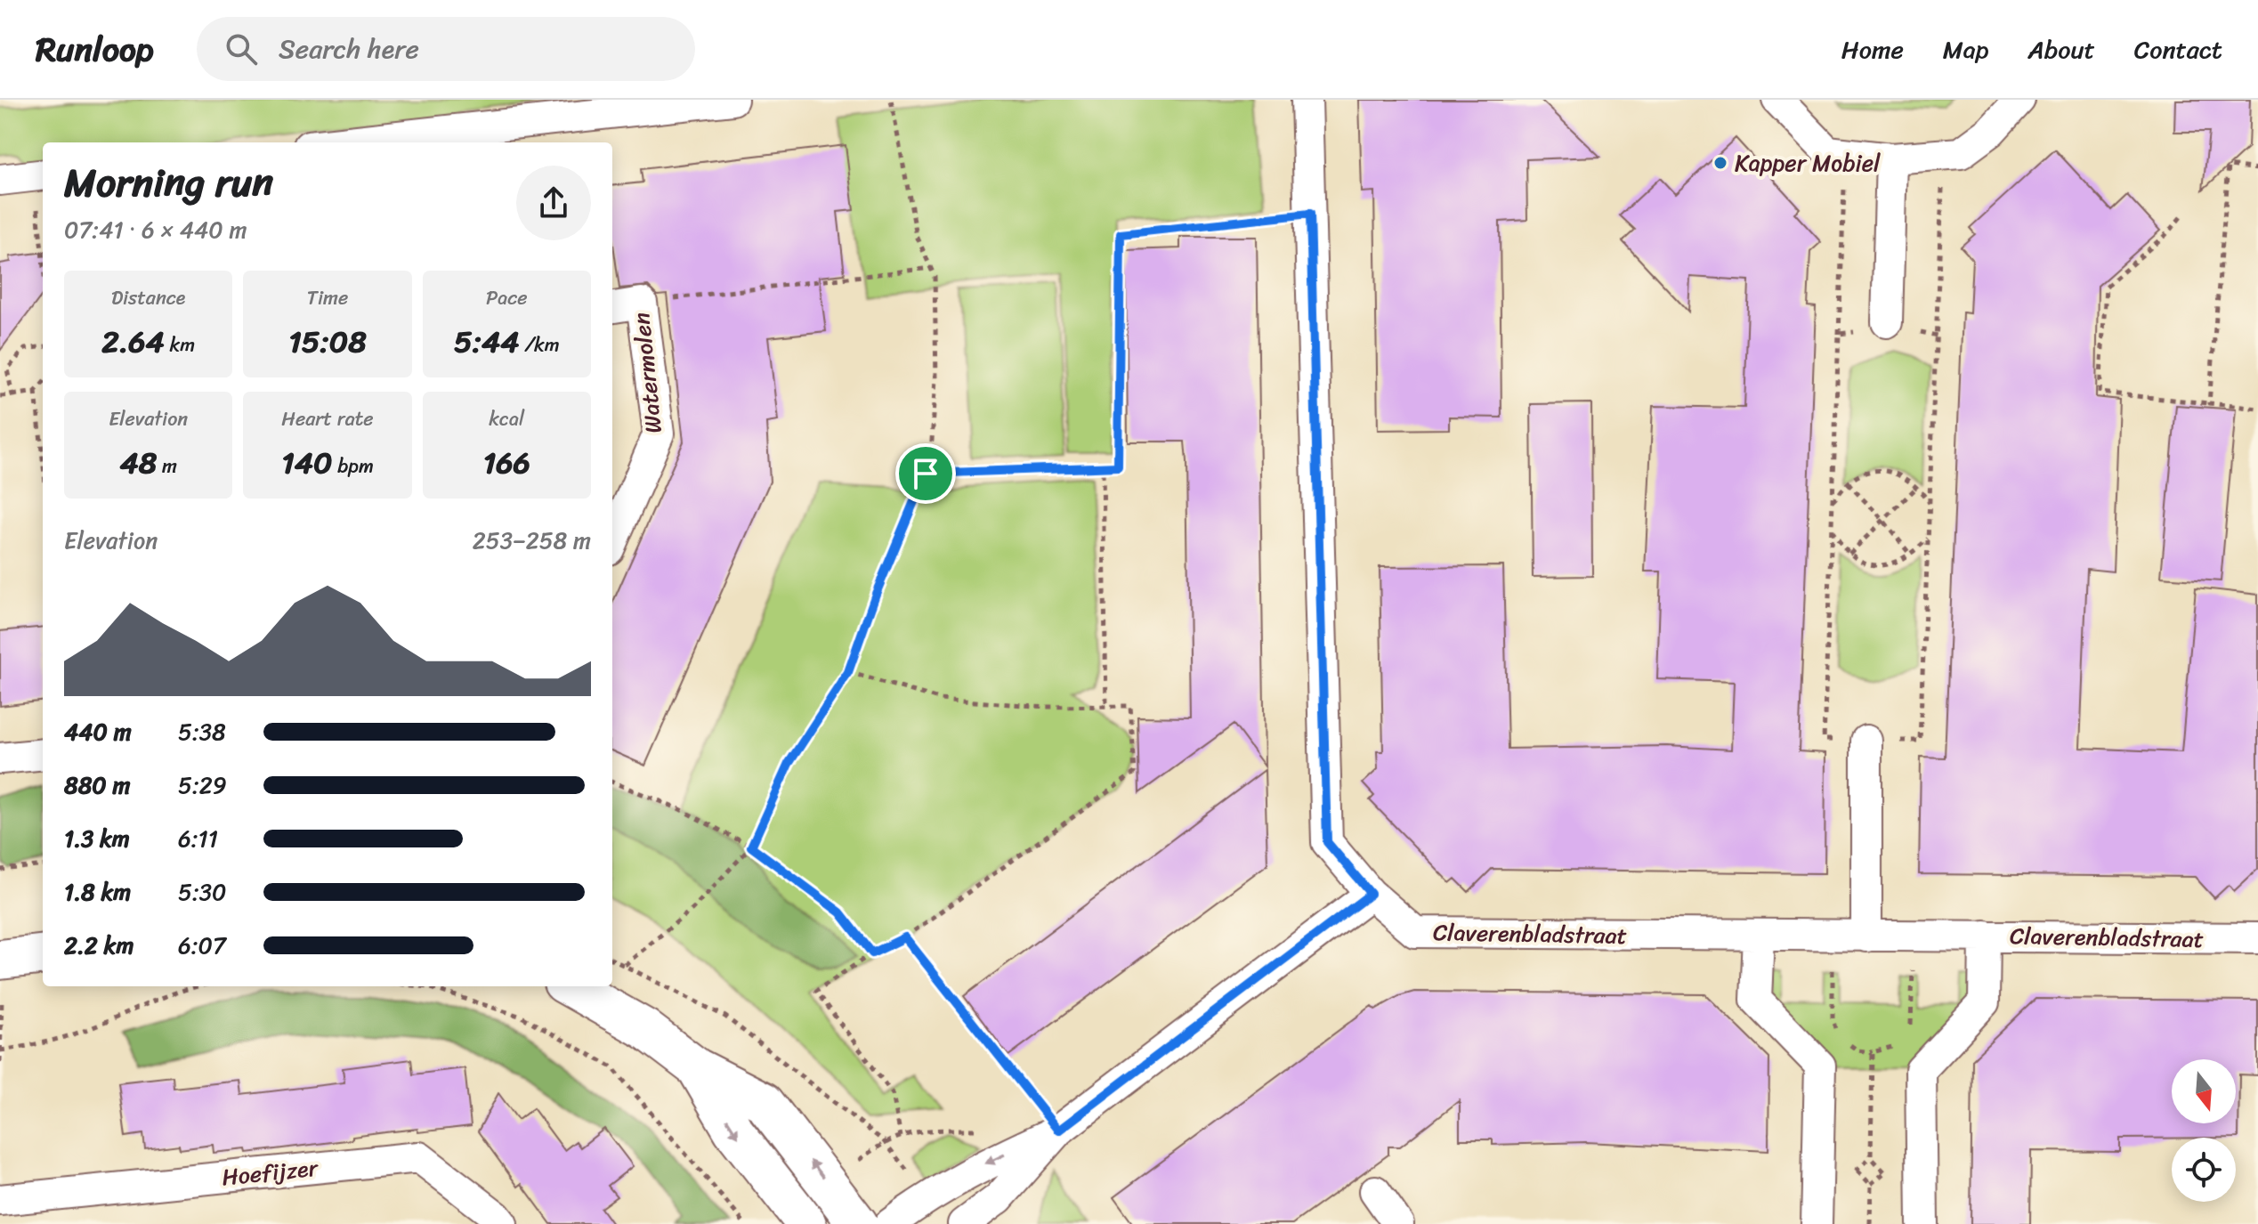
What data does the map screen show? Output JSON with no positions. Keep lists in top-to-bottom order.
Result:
{
  "streets": {
    "street": ["Watermolen", "Claverenbladstraat", "Hoefijzer"]
  },
  "places": ["Kapper Mobiel"],
  "north": "bottom",
  "page": {
    "header": "Runloop",
    "search": "Search here",
    "nav": [
      "Home",
      "Map",
      "About",
      "Contact"
    ],
    "heading": ["Morning run", "07:41 · 6 × 440 m"],
    "stats": [
      ["Distance", "2.64 km"],
      ["Time", "15:08"],
      ["Pace", "5:44 /km"],
      ["Elevation", "48 m"],
      ["Heart rate", "140 bpm"],
      ["kcal", "166"]
    ],
    "chart": ["Elevation", "253–258 m"],
    "list": [
      {
        "name": "440 m",
        "note": "5:38"
      },
      {
        "name": "880 m",
        "note": "5:29"
      },
      {
        "name": "1.3 km",
        "note": "6:11"
      },
      {
        "name": "1.8 km",
        "note": "5:30"
      },
      {
        "name": "2.2 km",
        "note": "6:07"
      }
    ]
  }
}
